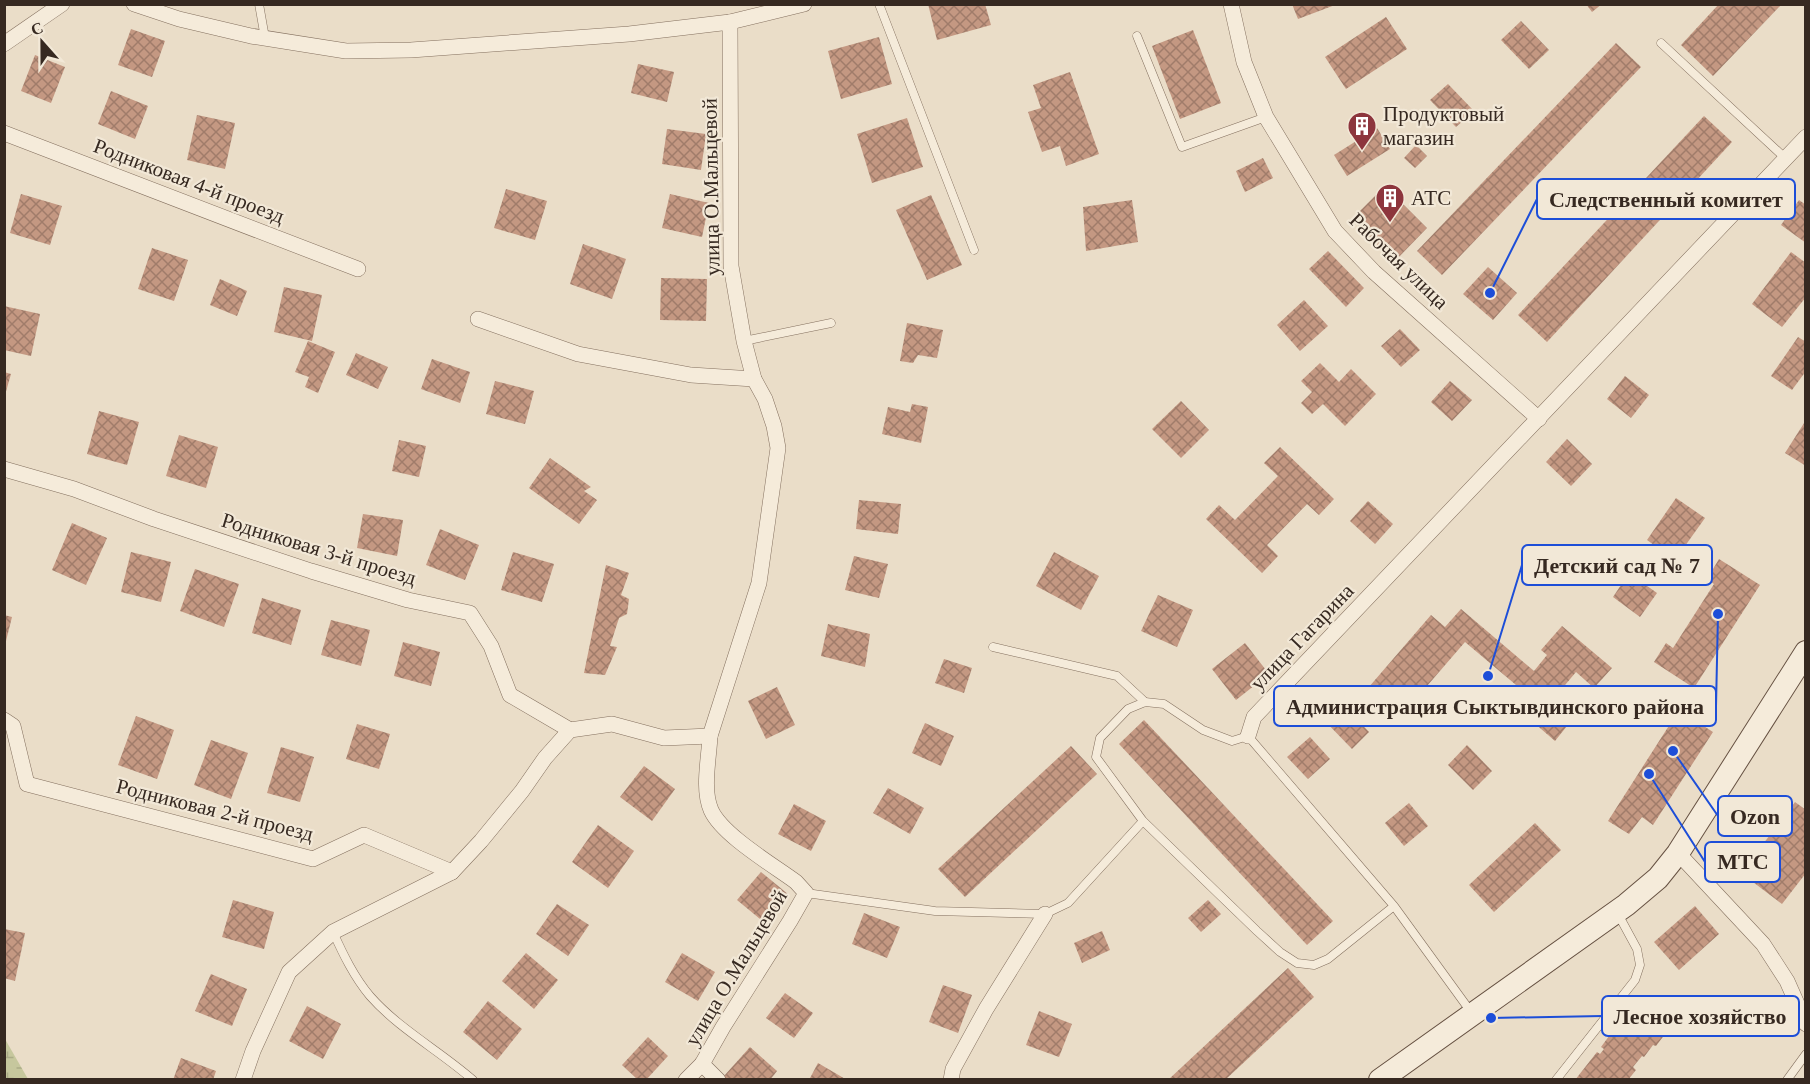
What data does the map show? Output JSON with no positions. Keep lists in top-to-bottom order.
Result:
{
  "streets": {
    "street": [
      "Родниковая 4-й проезд",
      "улица О.Мальцевой",
      "Рабочая улица",
      "Родниковая 3-й проезд",
      "улица Гагарина",
      "Родниковая 2-й проезд"
    ]
  },
  "crossings": [
    ["Рабочая улица", "улица Гагарина"]
  ],
  "places": {
    "building": ["Продуктовый магазин", "АТС"],
    "other": [
      "Следственный комитет",
      "Администрация Сыктывдинского района",
      "Детский сад № 7",
      "Ozon",
      "МТС",
      "Лесное хозяйство"
    ]
  },
  "north": "top"
}
